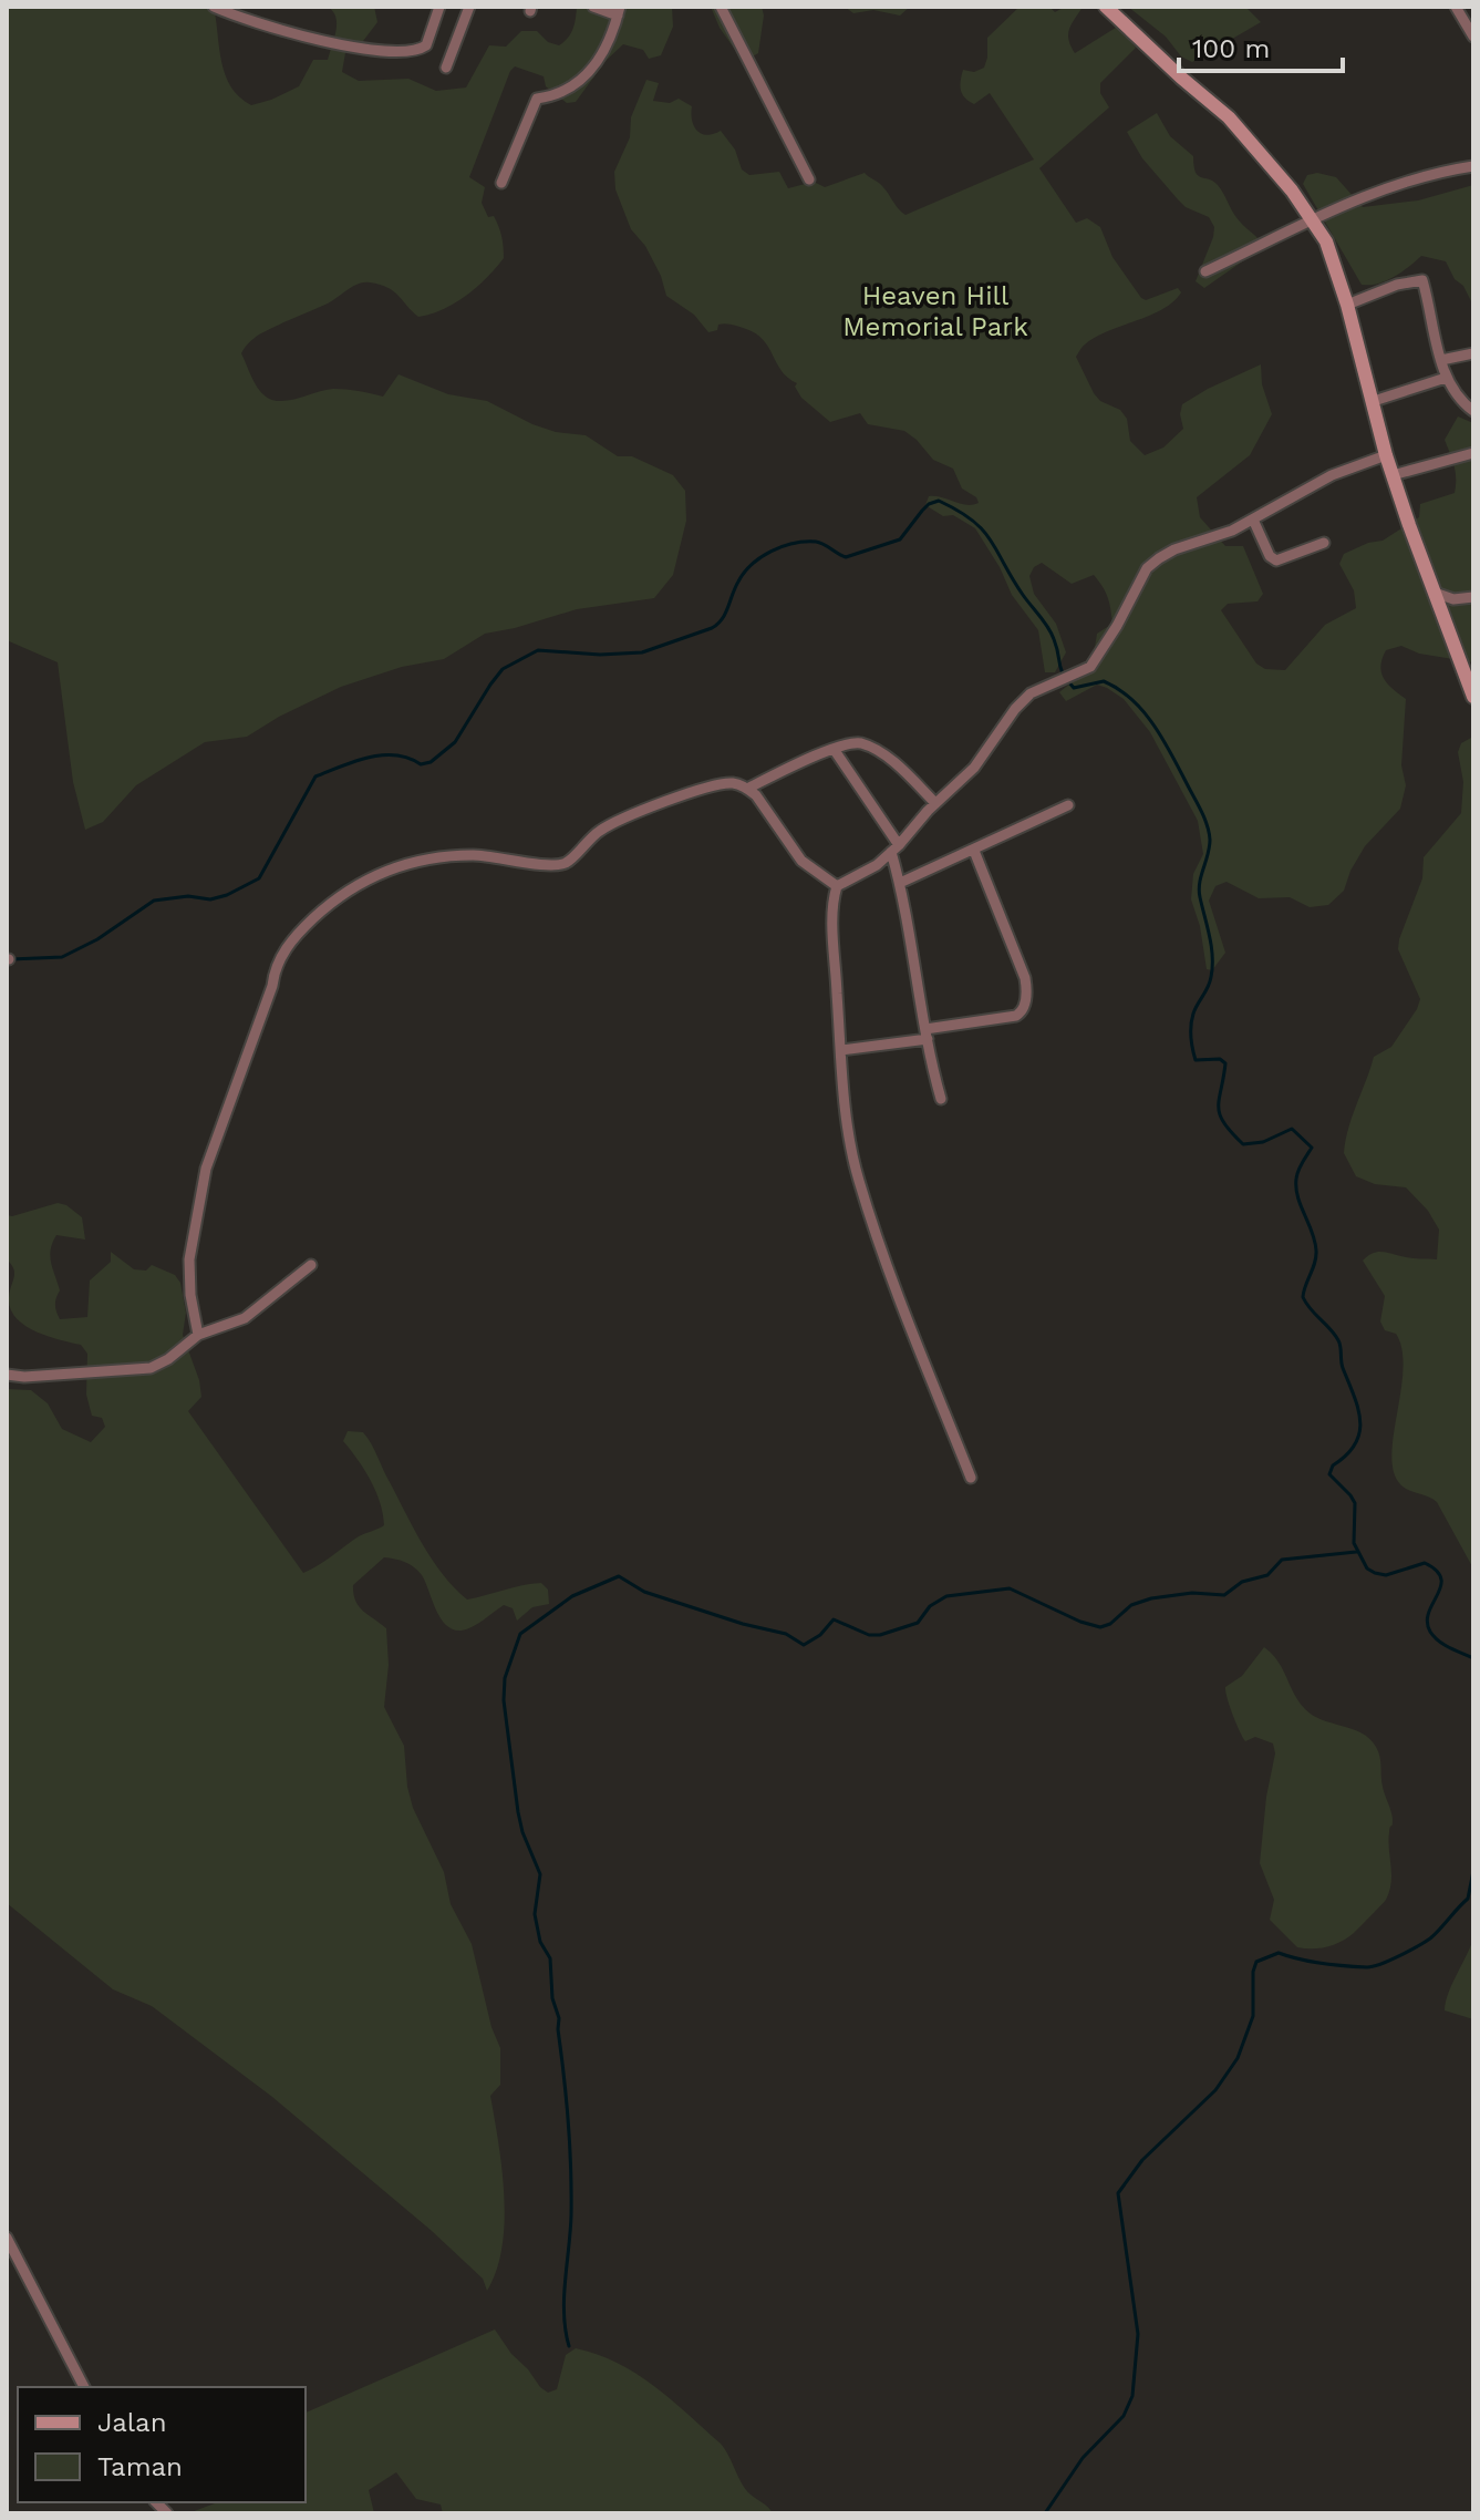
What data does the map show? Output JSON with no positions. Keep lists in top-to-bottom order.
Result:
{
  "parks": ["Heaven Hill Memorial Park"],
  "legend": ["Jalan", "Taman"],
  "scale_bar": "100 m"
}
